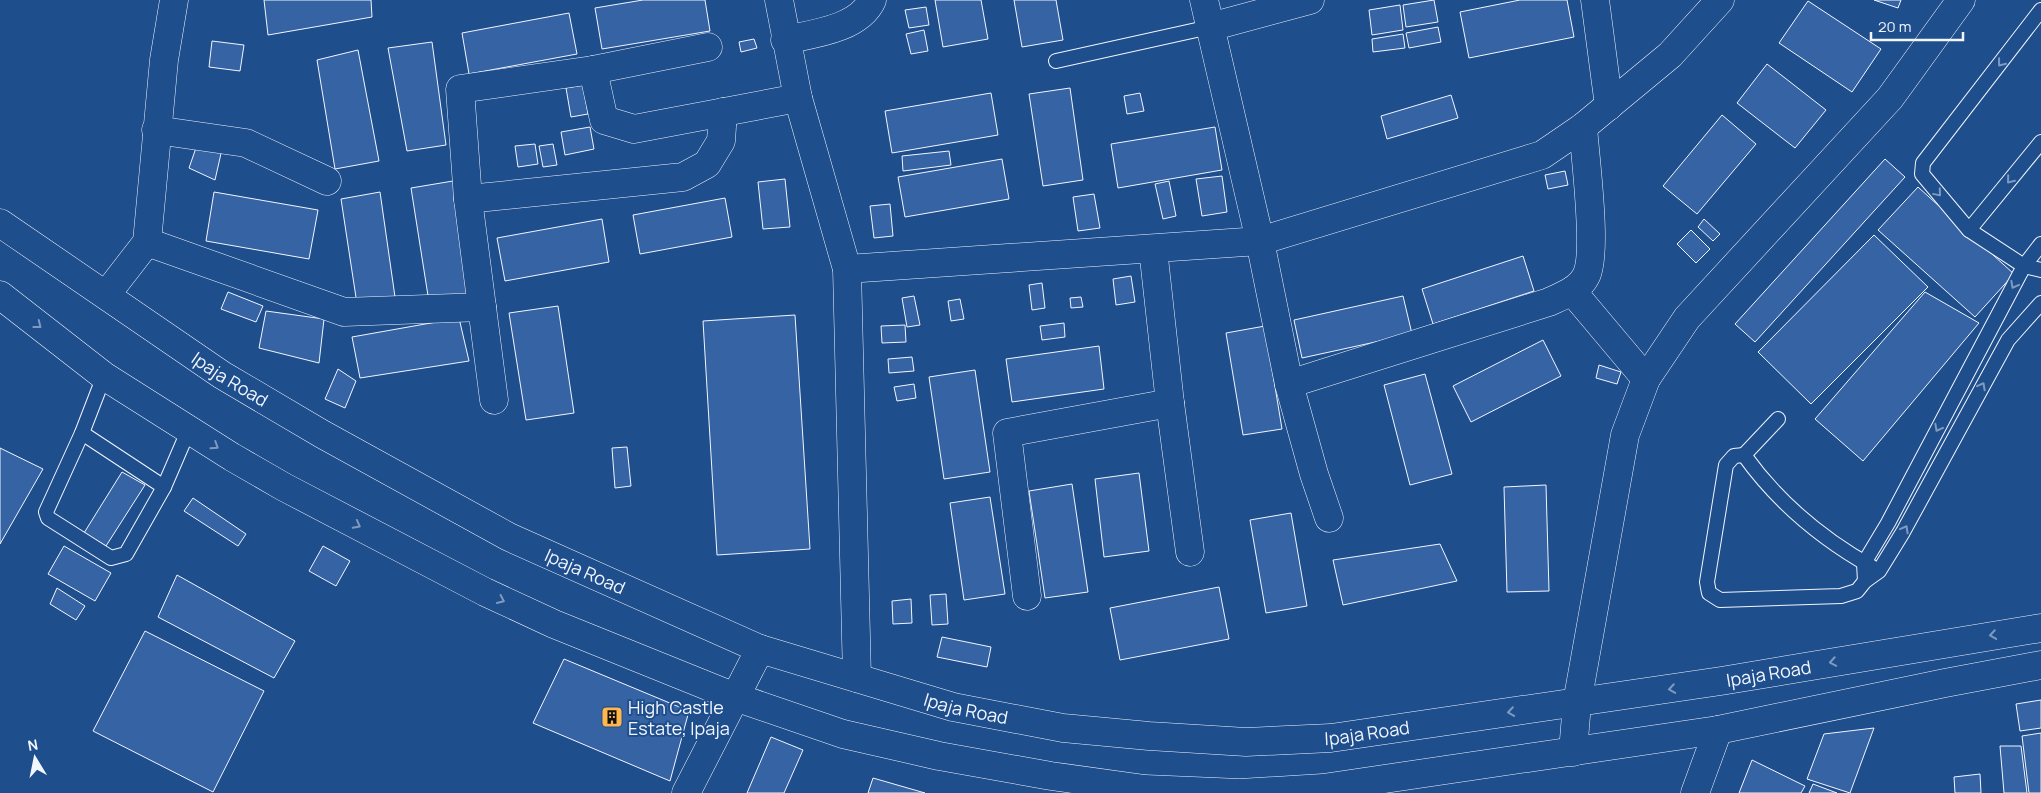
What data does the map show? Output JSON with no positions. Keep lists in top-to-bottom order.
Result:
{
  "streets": {
    "street": ["Ipaja Road"]
  },
  "places": {
    "building": ["High Castle Estate, Ipaja"]
  },
  "scale_bar": "20 m",
  "north": "top"
}
